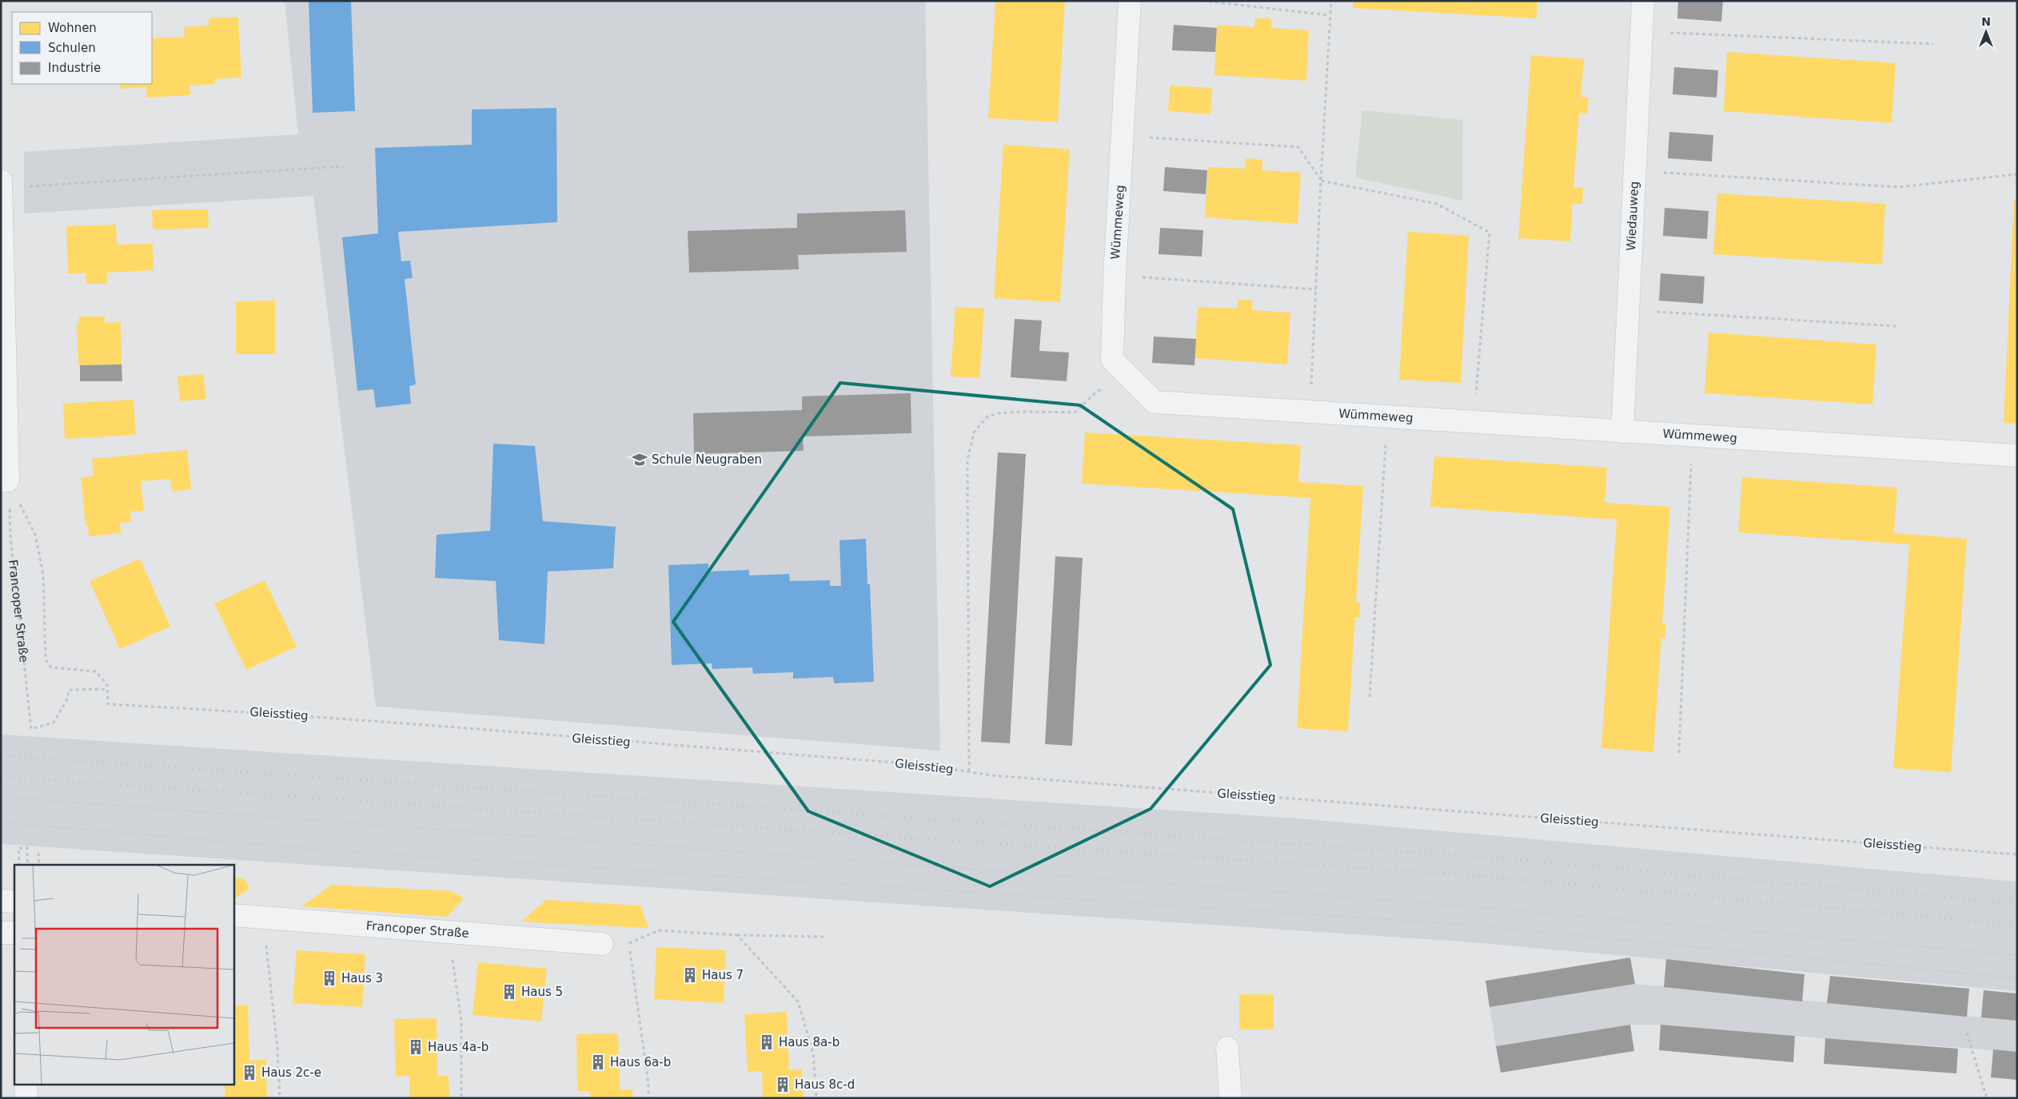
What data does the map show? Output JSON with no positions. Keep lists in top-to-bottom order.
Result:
{
  "streets": {
    "street": ["Wiedauweg", "Wümmeweg", "Francoper Straße"],
    "path": ["Gleisstieg"]
  },
  "crossings": [
    ["Wiedauweg", "Wümmeweg"],
    ["Francoper Straße", "Gleisstieg"]
  ],
  "places": {
    "school or university": ["Schule Neugraben"],
    "building": [
      "Haus 7",
      "Haus 3",
      "Haus 5",
      "Haus 8a-b",
      "Haus 4a-b",
      "Haus 6a-b",
      "Haus 2c-e",
      "Haus 8c-d"
    ]
  },
  "legend": ["Wohnen", "Schulen", "Industrie"],
  "north": "top"
}
